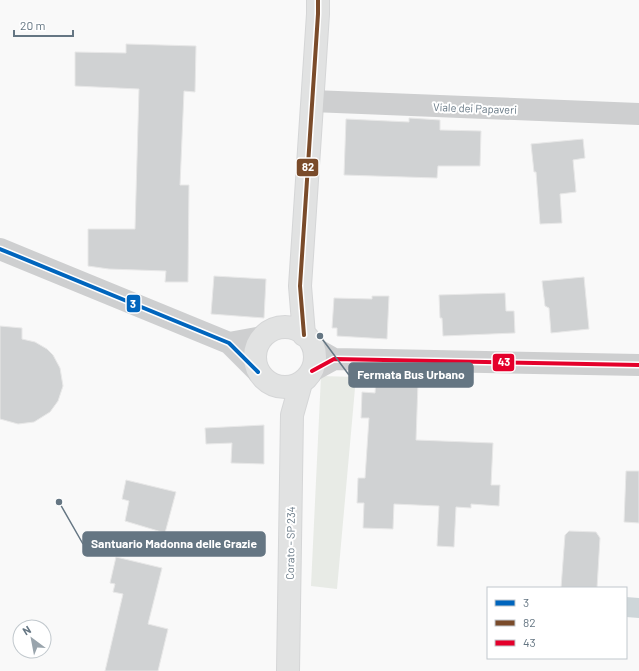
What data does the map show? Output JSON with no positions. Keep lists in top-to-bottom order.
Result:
{
  "streets": {
    "main road": ["Corato - SP 234"],
    "street": ["Viale dei Papaveri"]
  },
  "crossings": [
    ["Viale dei Papaveri", "Corato - SP 234"]
  ],
  "places": ["Fermata Bus Urbano", "Santuario Madonna delle Grazie"],
  "lines": ["transit line 82", "transit line 3", "transit line 43"],
  "legend": ["3", "82", "43"],
  "scale_bar": "20 m",
  "north": "top left"
}
